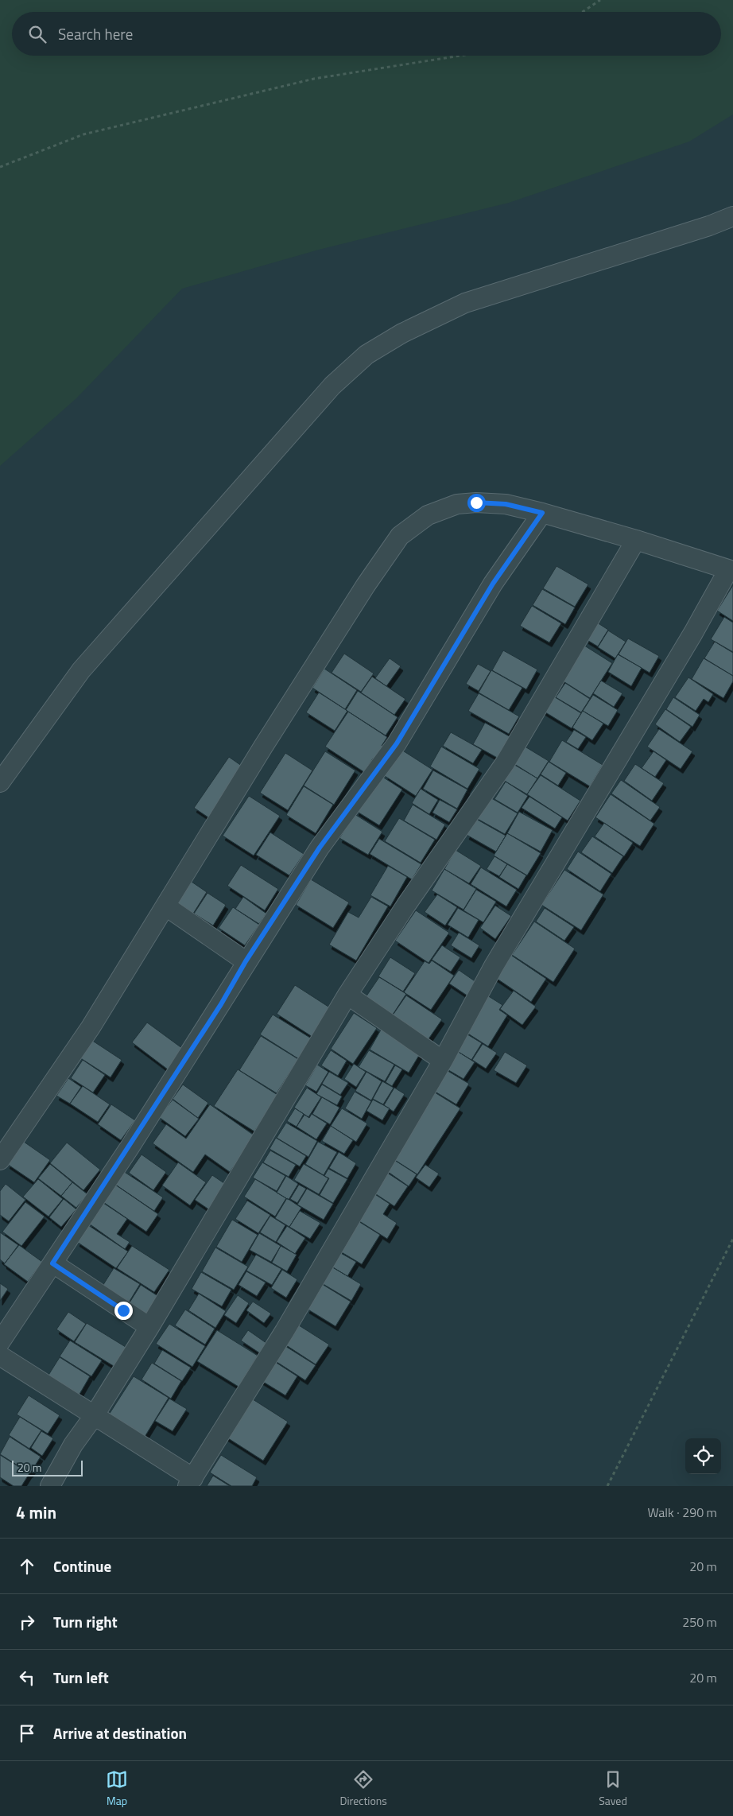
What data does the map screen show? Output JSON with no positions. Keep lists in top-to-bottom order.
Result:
{
  "scale_bar": "20 m",
  "page": {
    "search": "Search here",
    "scale": "20 m",
    "heading": ["4 min", "Walk · 290 m"],
    "list": [
      ["Continue", "20 m"],
      ["Turn right", "250 m"],
      ["Turn left", "20 m"],
      "Arrive at destination"
    ],
    "nav": ["Map", "Directions", "Saved"]
  }
}
